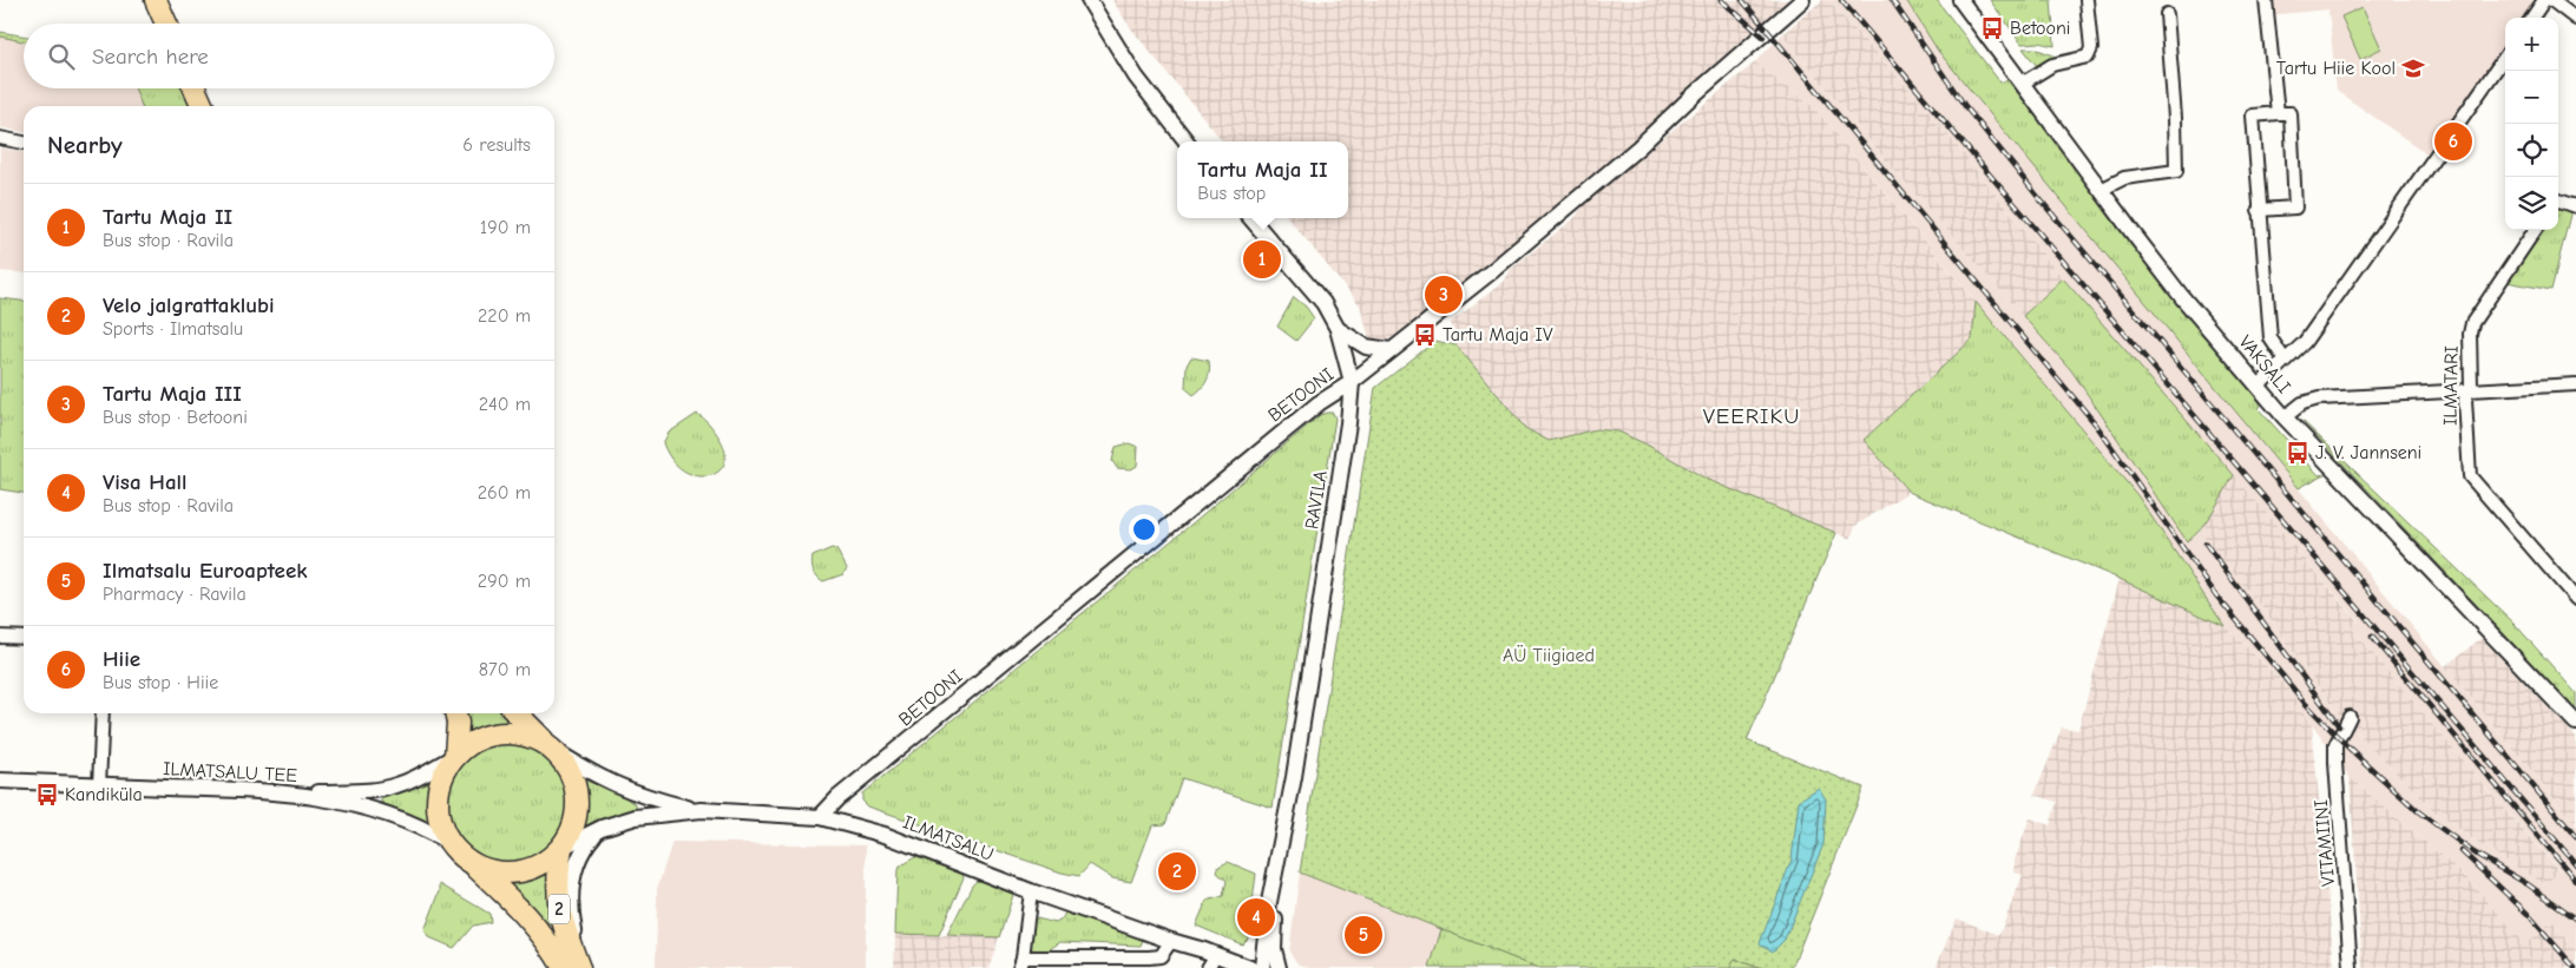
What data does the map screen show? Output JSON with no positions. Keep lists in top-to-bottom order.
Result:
{
  "streets": {
    "highway": ["2"],
    "street": [
      "VAKSALI",
      "ILMATARI",
      "BETOONI",
      "RAVILA",
      "ILMATSALU TEE",
      "ILMATSALU",
      "VITAMIINI"
    ]
  },
  "crossings": [
    ["BETOONI", "RAVILA"],
    ["BETOONI", "ILMATSALU"],
    ["ILMATSALU TEE", "ILMATSALU"],
    ["ILMATSALU TEE", "2"],
    ["ILMATSALU", "2"]
  ],
  "districts": ["VEERIKU"],
  "parks": ["AÜ Tiigiaed"],
  "places": {
    "bus stop": [
      "Betooni",
      "Tartu Maja IV",
      "J. V. Jannseni",
      "Kandiküla"
    ],
    "school or university": ["Tartu Hiie Kool"]
  },
  "page": {
    "map_buttons": ["+", "−"],
    "search": "Search here",
    "heading": ["Nearby", "6 results"],
    "pins": [
      "6",
      "1",
      "3",
      "2",
      "4",
      "5"
    ],
    "popup": ["Tartu Maja II", "Bus stop"],
    "list": [
      {
        "mark": "1",
        "name": "Tartu Maja II",
        "note": "Bus stop · Ravila",
        "value": "190 m"
      },
      {
        "mark": "2",
        "name": "Velo jalgrattaklubi",
        "note": "Sports · Ilmatsalu",
        "value": "220 m"
      },
      {
        "mark": "3",
        "name": "Tartu Maja III",
        "note": "Bus stop · Betooni",
        "value": "240 m"
      },
      {
        "mark": "4",
        "name": "Visa Hall",
        "note": "Bus stop · Ravila",
        "value": "260 m"
      },
      {
        "mark": "5",
        "name": "Ilmatsalu Euroapteek",
        "note": "Pharmacy · Ravila",
        "value": "290 m"
      },
      {
        "mark": "6",
        "name": "Hiie",
        "note": "Bus stop · Hiie",
        "value": "870 m"
      }
    ]
  }
}
